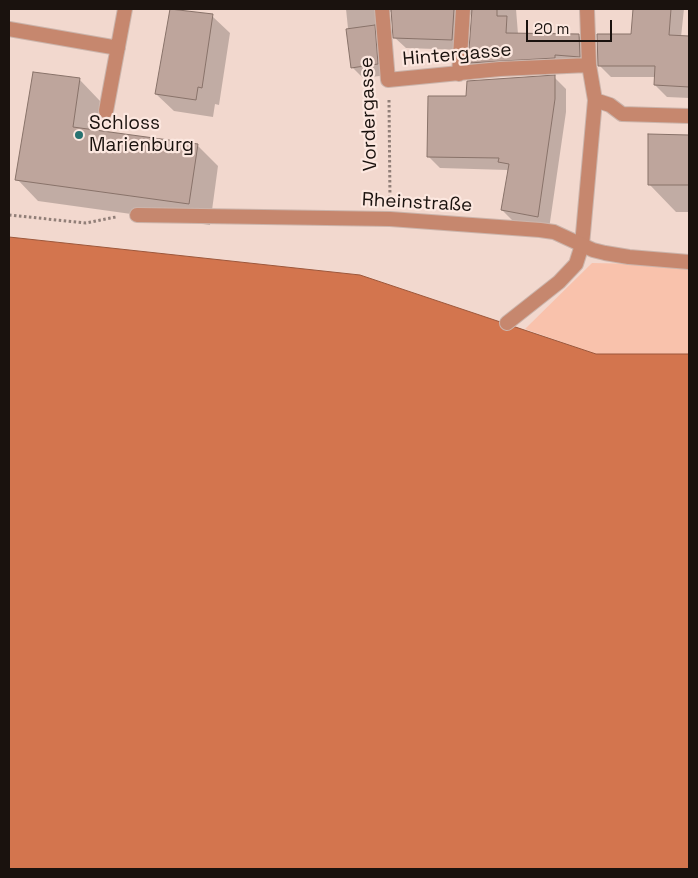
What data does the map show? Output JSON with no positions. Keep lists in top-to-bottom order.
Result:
{
  "streets": {
    "street": ["Hintergasse", "Vordergasse", "Rheinstraße"]
  },
  "crossings": [
    ["Hintergasse", "Vordergasse"],
    ["Vordergasse", "Rheinstraße"]
  ],
  "places": ["Schloss Marienburg"],
  "scale_bar": "20 m"
}
